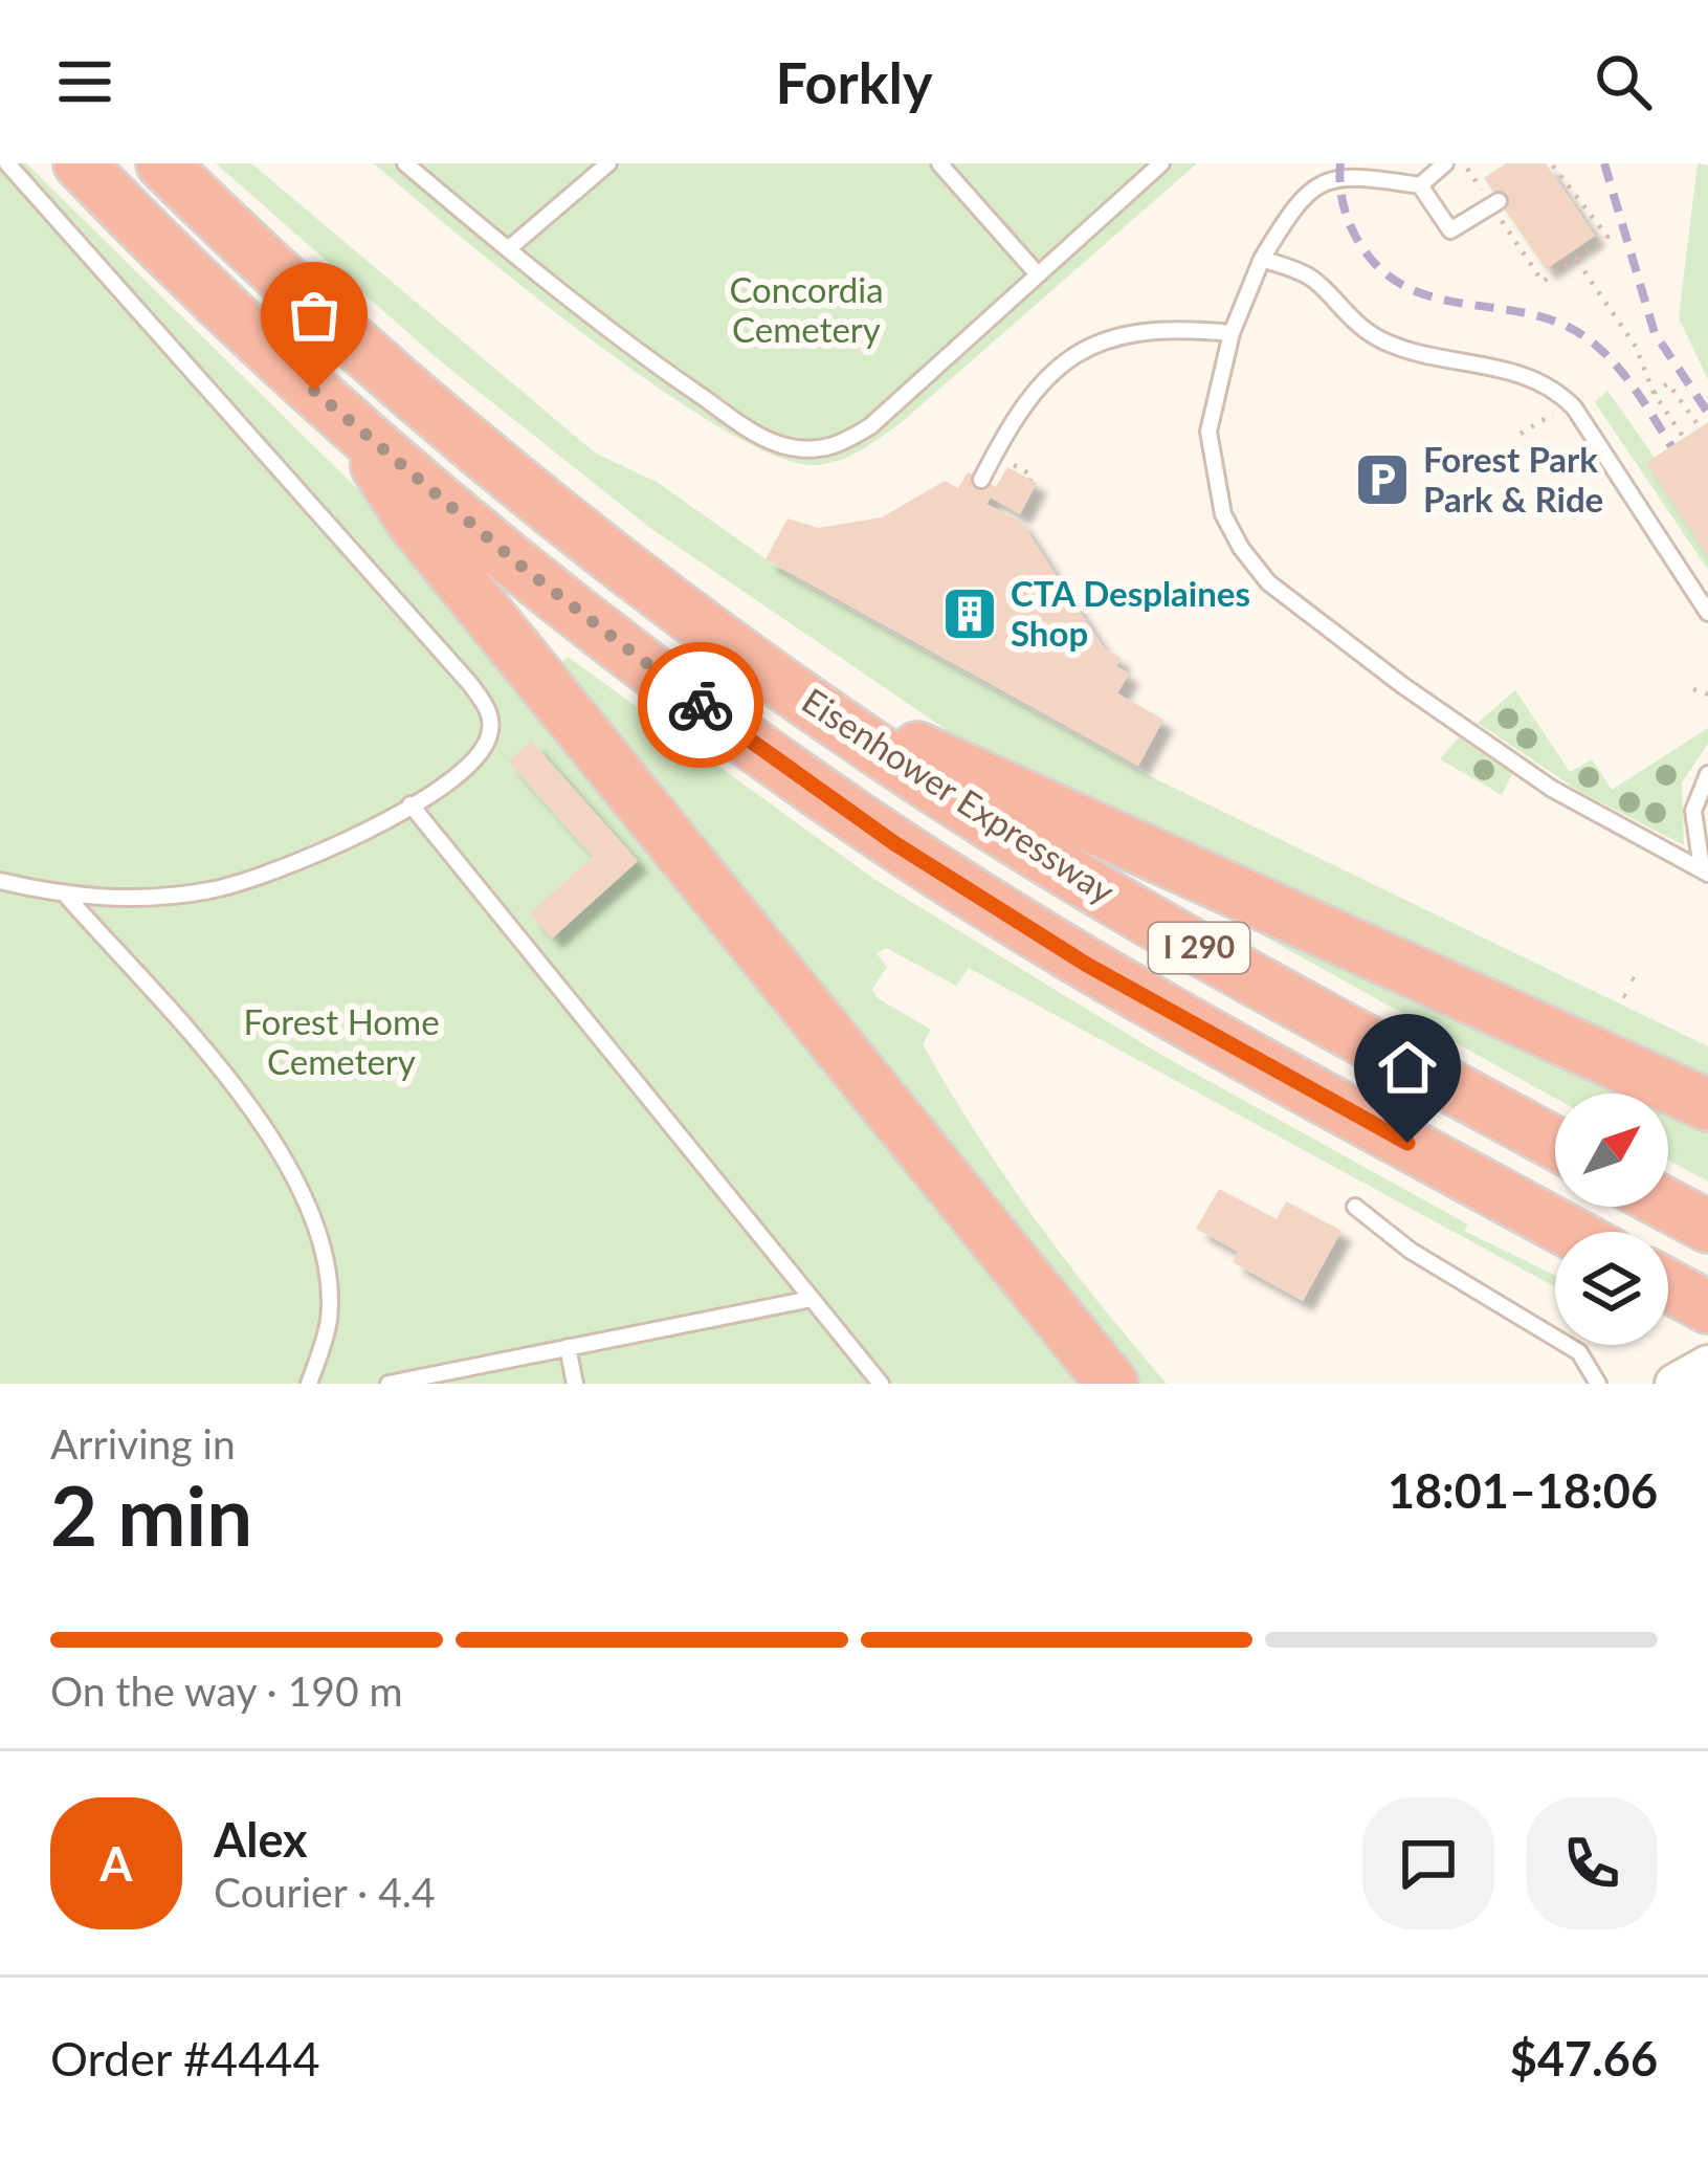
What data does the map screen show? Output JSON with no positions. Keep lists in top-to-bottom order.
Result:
{
  "streets": {
    "highway": ["Eisenhower Expressway", "I 290"]
  },
  "parks": ["Concordia Cemetery", "Forest Home Cemetery"],
  "places": {
    "parking": ["Forest Park Park & Ride"],
    "building": ["CTA Desplaines Shop"]
  },
  "north": "top right",
  "page": {
    "header": "Forkly",
    "heading": ["2 min", "Arriving in", "18:01–18:06"],
    "panel": [
      "Alex",
      "Courier · 4.4",
      "Order #4444",
      "$47.66"
    ],
    "bar": "On the way · 190 m",
    "round": "A"
  }
}
